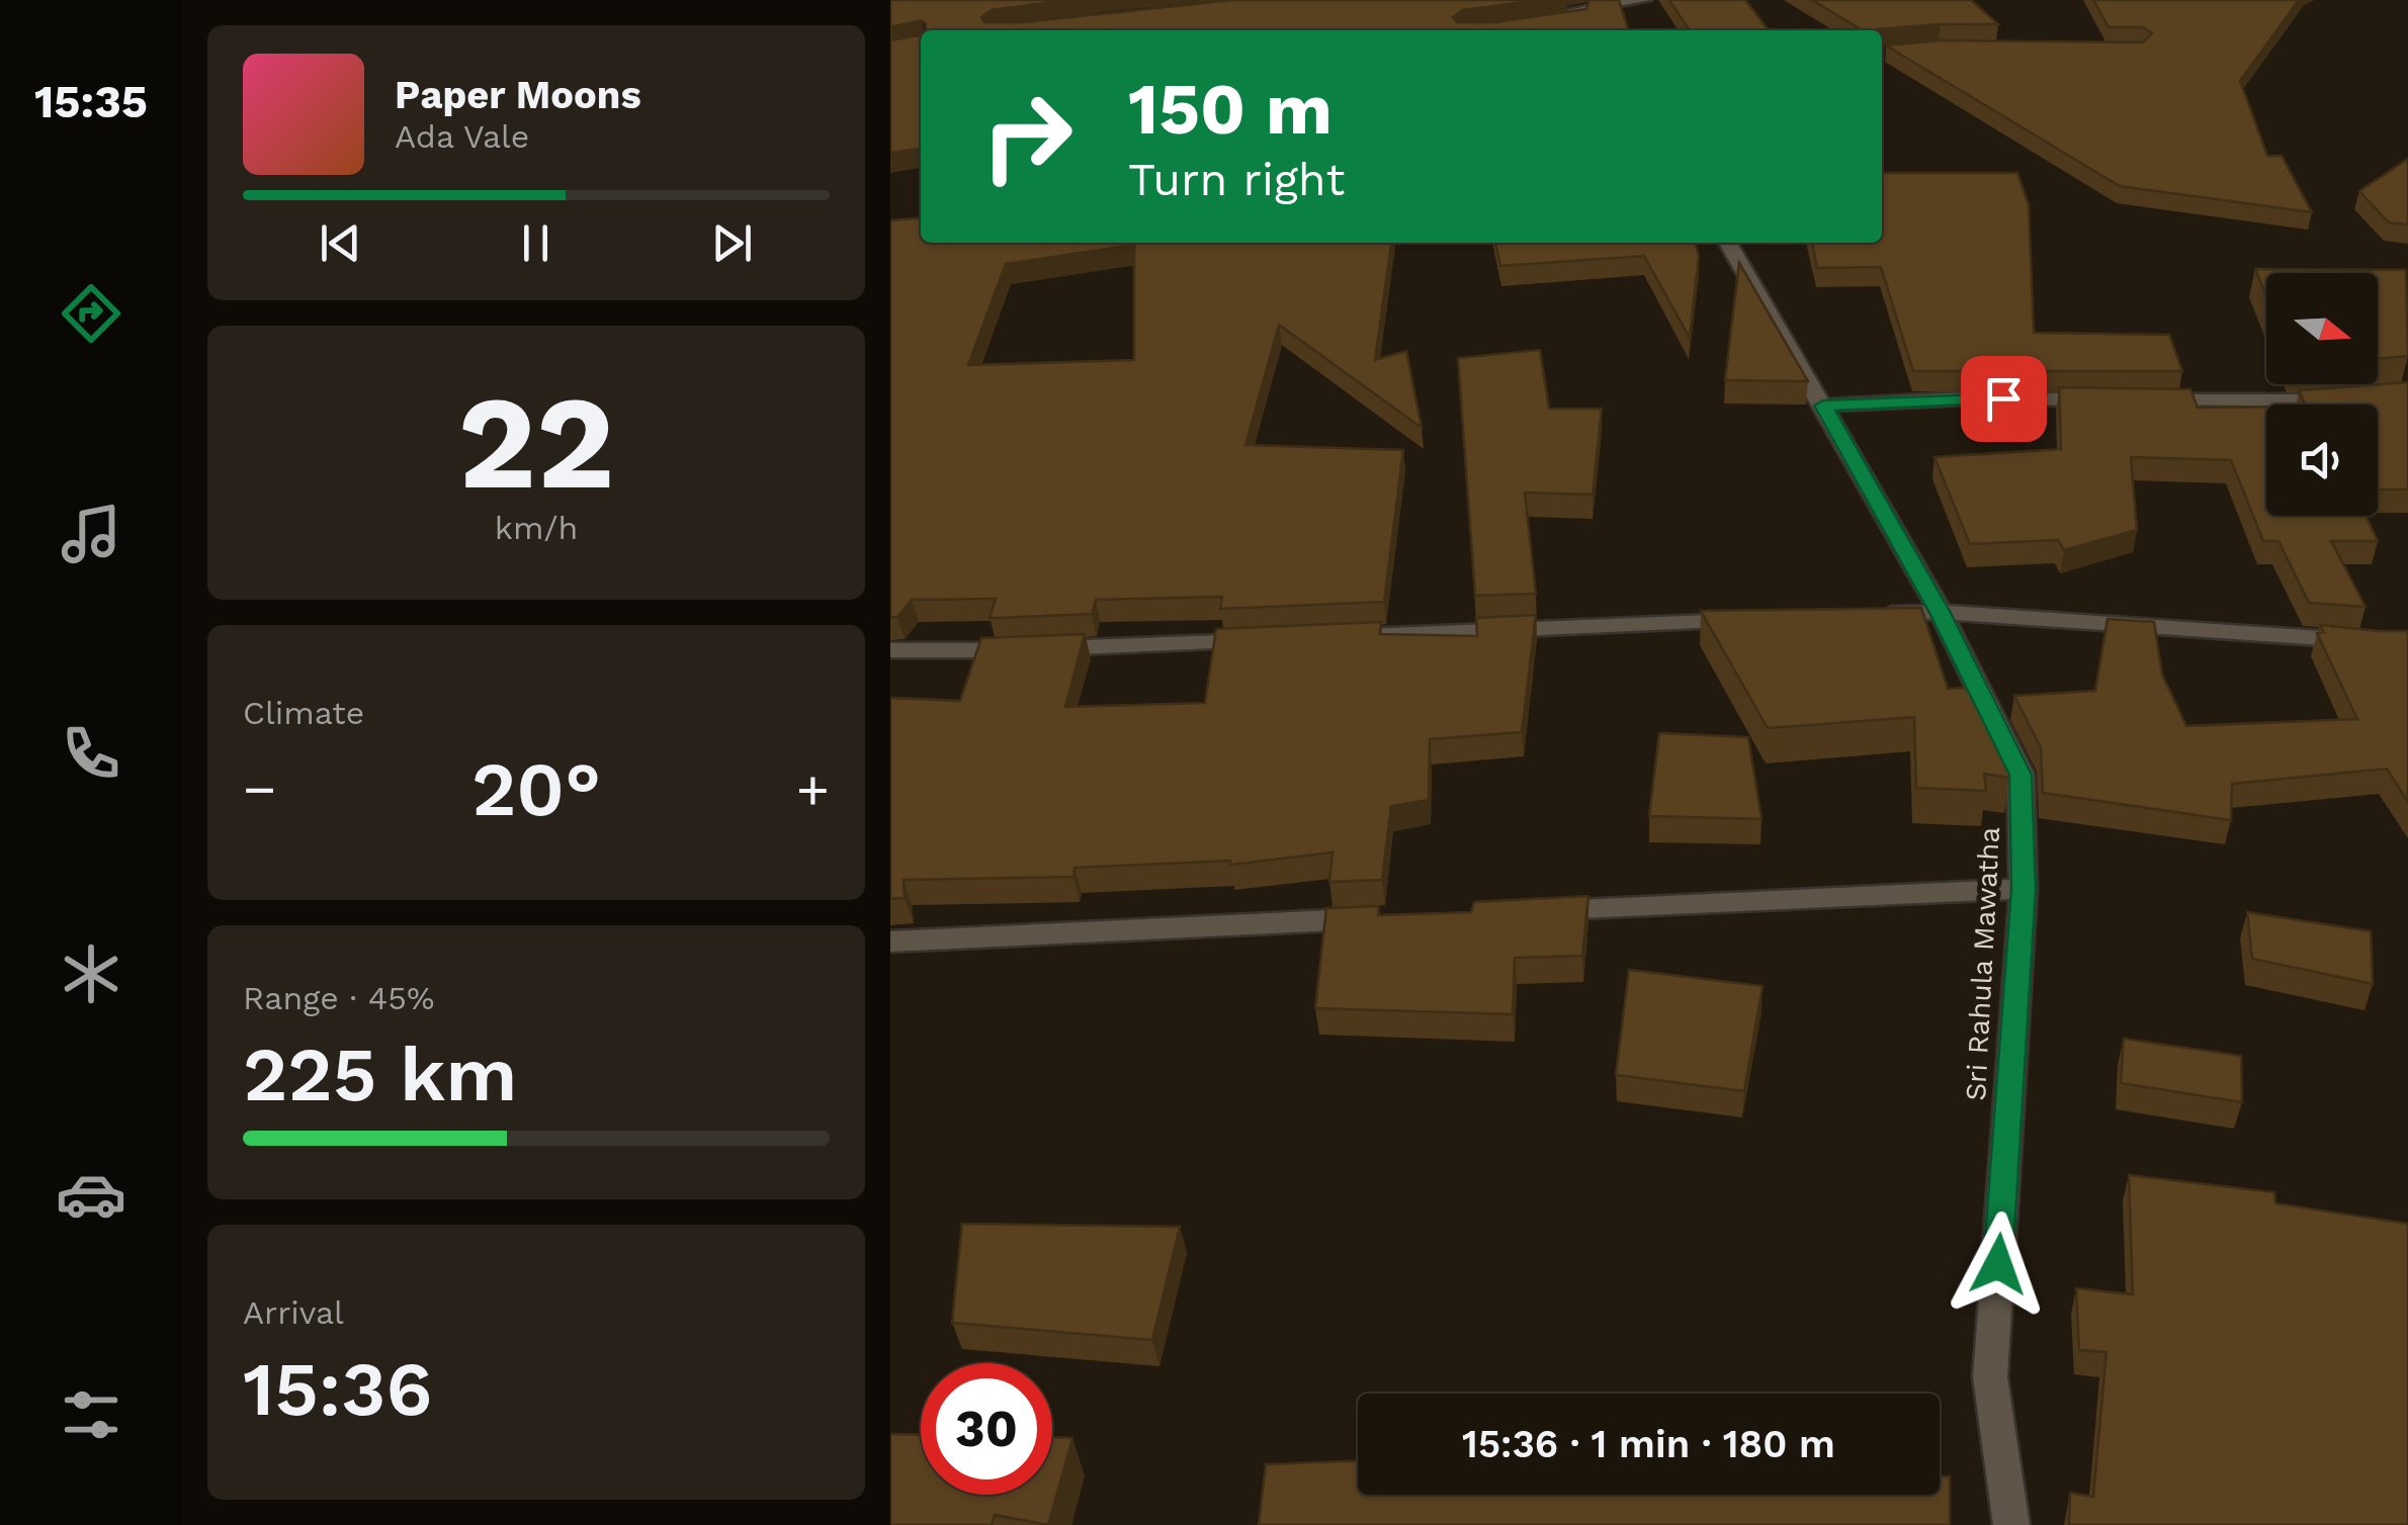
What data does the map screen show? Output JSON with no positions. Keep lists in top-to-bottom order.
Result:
{
  "streets": {
    "street": ["Sri Rahula Mawatha"]
  },
  "north": "right",
  "page": {
    "tabs": "15:35",
    "turn": ["150 m", "Turn right"],
    "song": ["Paper Moons", "Ada Vale"],
    "tile": [
      ["22", "km/h"],
      "Climate",
      ["Range · 45%", "225 km"],
      ["Arrival", "15:36"]
    ],
    "heat": ["−", "20°", "+"],
    "limit": "30",
    "trip": "15:36 · 1 min · 180 m"
  }
}
